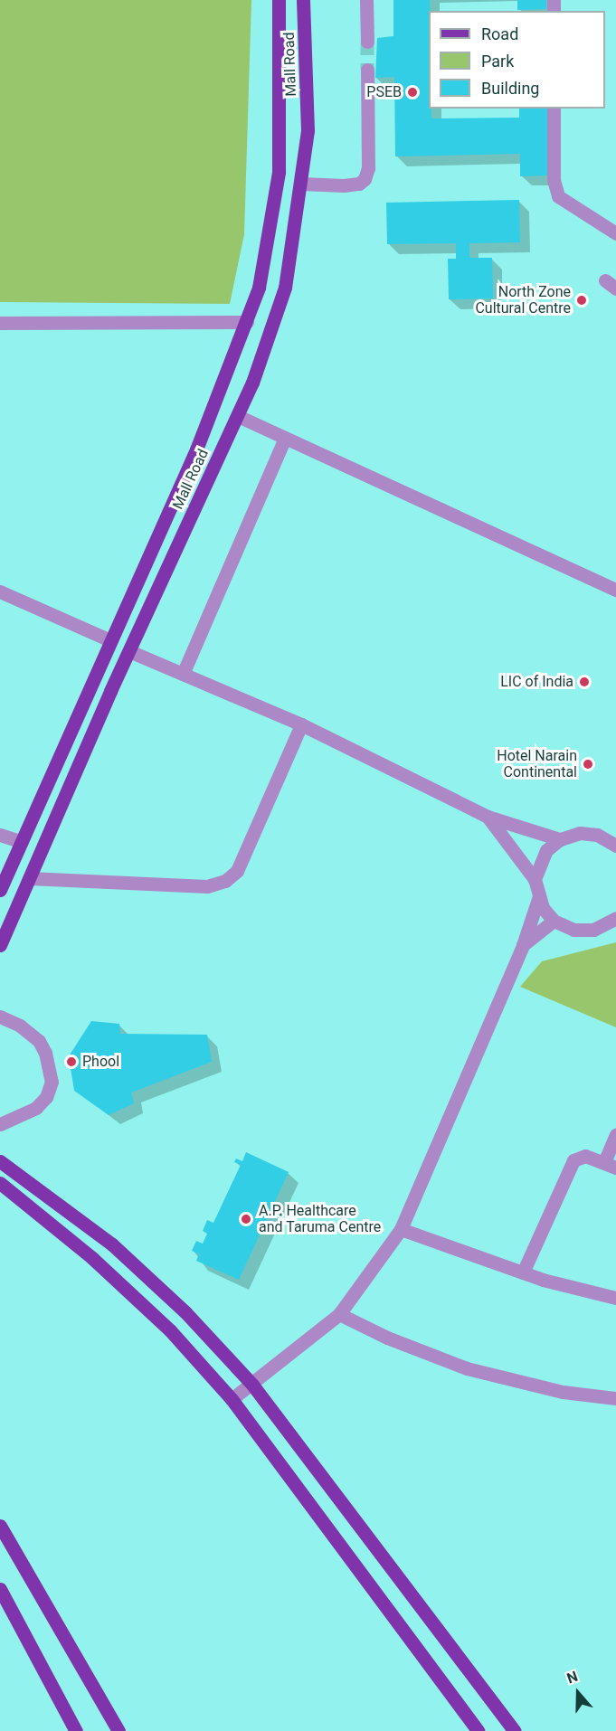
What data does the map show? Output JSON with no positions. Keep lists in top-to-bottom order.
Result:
{
  "streets": {
    "main road": ["Mall Road"]
  },
  "places": [
    "PSEB",
    "North Zone Cultural Centre",
    "LIC of India",
    "Hotel Narain Continental",
    "Phool",
    "A.P. Healthcare and Taruma Centre"
  ],
  "legend": ["Road", "Park", "Building"],
  "north": "top"
}
